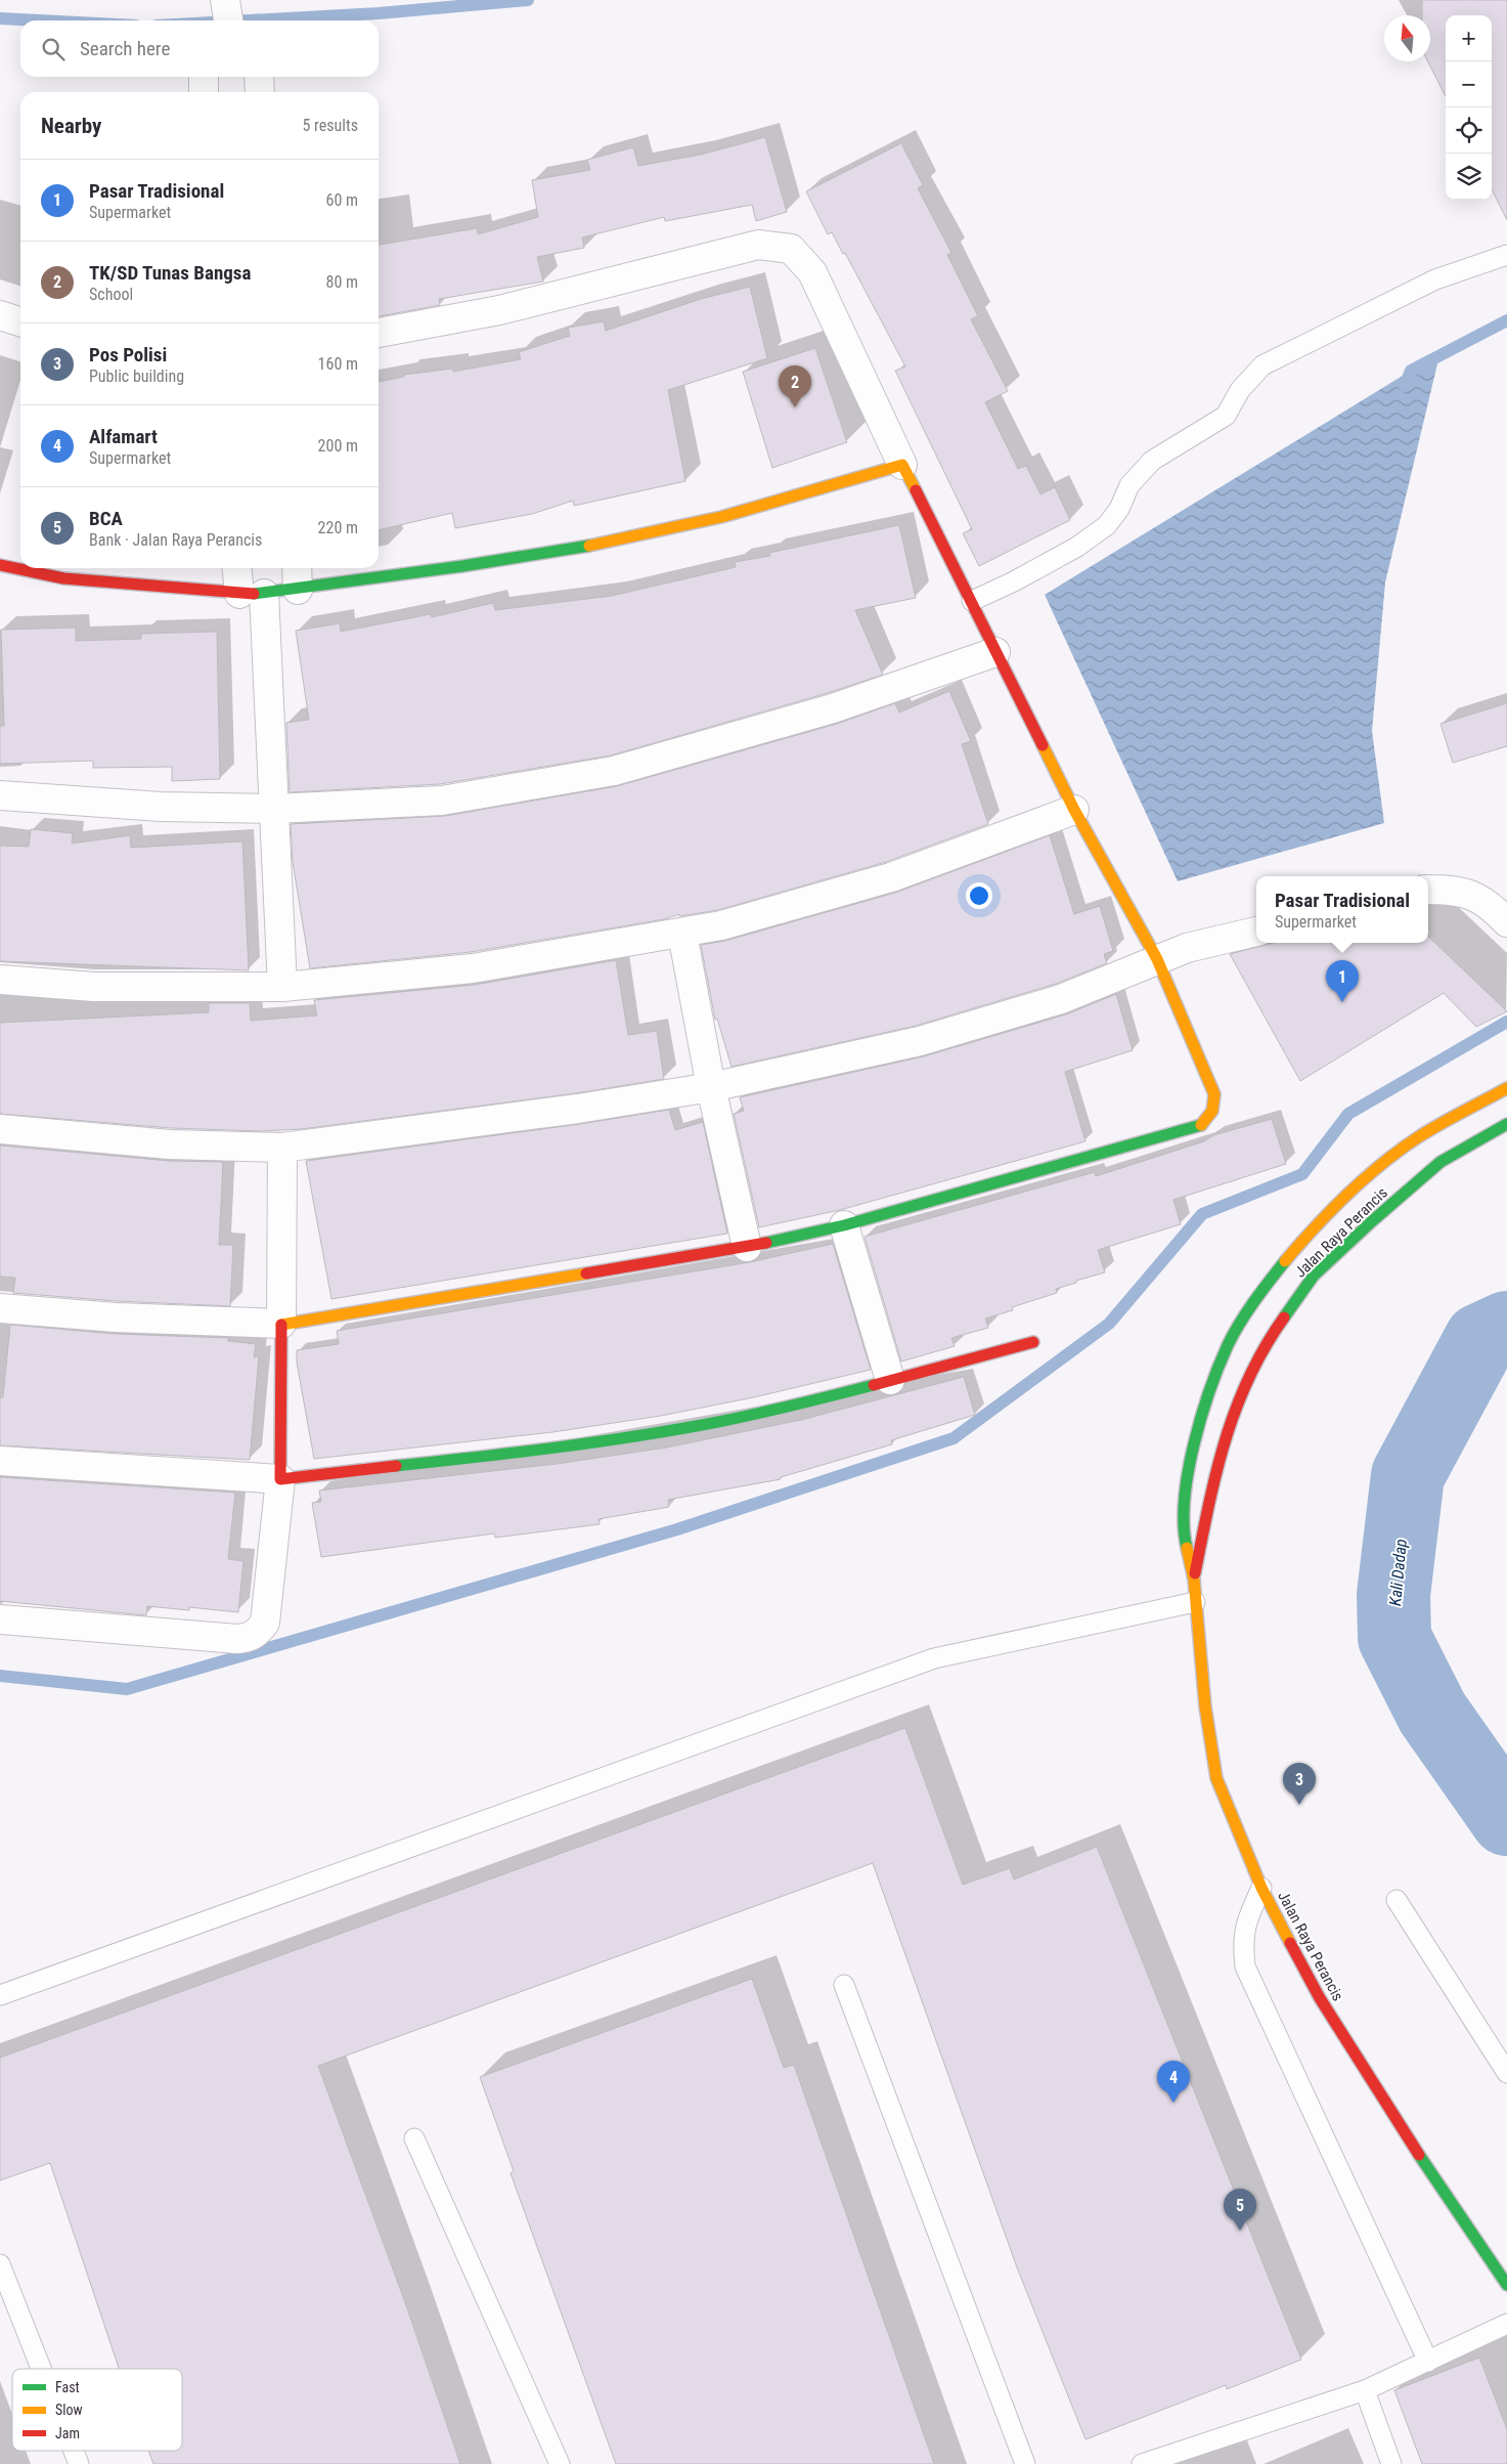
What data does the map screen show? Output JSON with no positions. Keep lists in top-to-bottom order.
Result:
{
  "streets": {
    "street": ["Jalan Raya Perancis"]
  },
  "water": ["Kali Dadap"],
  "legend": ["Fast", "Slow", "Jam"],
  "north": "top",
  "page": {
    "map_buttons": ["+", "−"],
    "search": "Search here",
    "heading": ["Nearby", "5 results"],
    "list": [
      {
        "mark": "1",
        "name": "Pasar Tradisional",
        "note": "Supermarket",
        "value": "60 m"
      },
      {
        "mark": "2",
        "name": "TK/SD Tunas Bangsa",
        "note": "School",
        "value": "80 m"
      },
      {
        "mark": "3",
        "name": "Pos Polisi",
        "note": "Public building",
        "value": "160 m"
      },
      {
        "mark": "4",
        "name": "Alfamart",
        "note": "Supermarket",
        "value": "200 m"
      },
      {
        "mark": "5",
        "name": "BCA",
        "note": "Bank · Jalan Raya Perancis",
        "value": "220 m"
      }
    ],
    "pins": [
      "2",
      "1",
      "3",
      "4",
      "5"
    ],
    "popup": ["Pasar Tradisional", "Supermarket"]
  }
}
